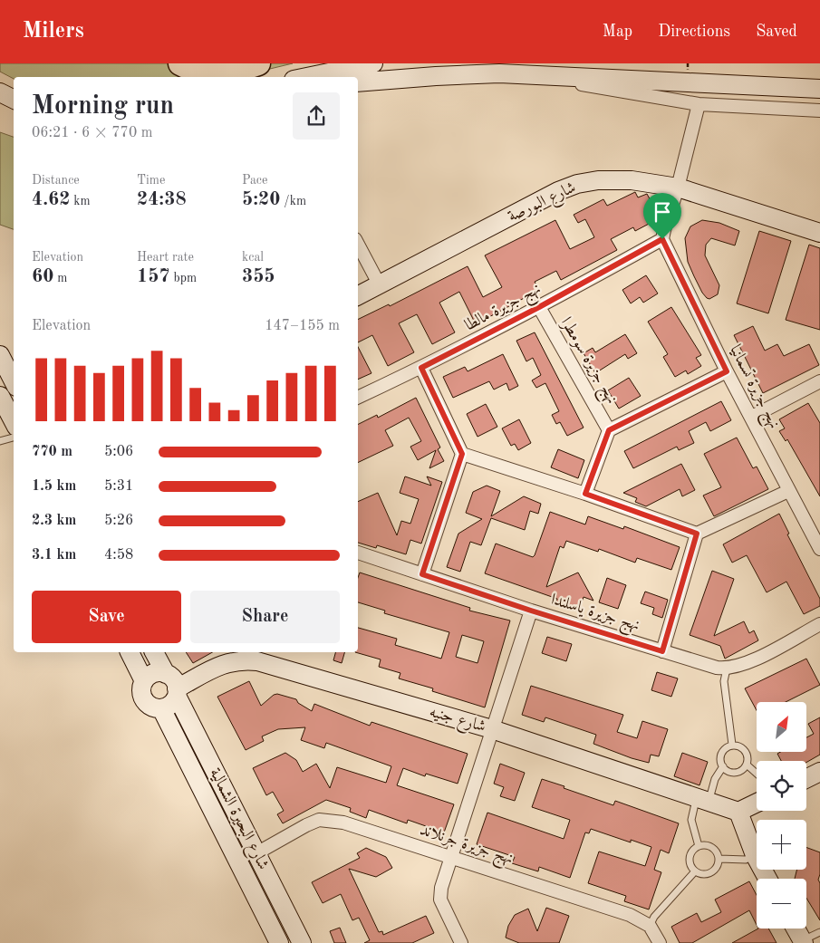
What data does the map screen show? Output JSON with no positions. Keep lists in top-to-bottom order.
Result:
{
  "streets": {
    "street": [
      "شارع البورصة",
      "نهج جزيرة مالطا",
      "نهج جزيرة سومطرا",
      "نهج جزيرة تسمانيا",
      "نهج جزيرة ياسلندا",
      "شارع جنيه",
      "شارع البحيرة الشمالية",
      "نهج جزيرة جرنلاند"
    ]
  },
  "crossings": [
    ["نهج جزيرة مالطا", "نهج جزيرة سومطرا"],
    ["نهج جزيرة مالطا", "نهج جزيرة تسمانيا"],
    ["نهج جزيرة سومطرا", "نهج جزيرة تسمانيا"],
    ["شارع جنيه", "شارع البحيرة الشمالية"],
    ["شارع البحيرة الشمالية", "نهج جزيرة جرنلاند"]
  ],
  "north": "top right",
  "page": {
    "header": "Milers",
    "nav": ["Map", "Directions", "Saved"],
    "heading": ["Morning run", "06:21 · 6 × 770 m"],
    "stats": [
      ["Distance", "4.62 km"],
      ["Time", "24:38"],
      ["Pace", "5:20 /km"],
      ["Elevation", "60 m"],
      ["Heart rate", "157 bpm"],
      ["kcal", "355"]
    ],
    "chart": ["Elevation", "147–155 m"],
    "list": [
      {
        "name": "770 m",
        "note": "5:06"
      },
      {
        "name": "1.5 km",
        "note": "5:31"
      },
      {
        "name": "2.3 km",
        "note": "5:26"
      },
      {
        "name": "3.1 km",
        "note": "4:58"
      }
    ],
    "buttons": ["Save", "Share"],
    "map_buttons": ["+", "−"]
  }
}
